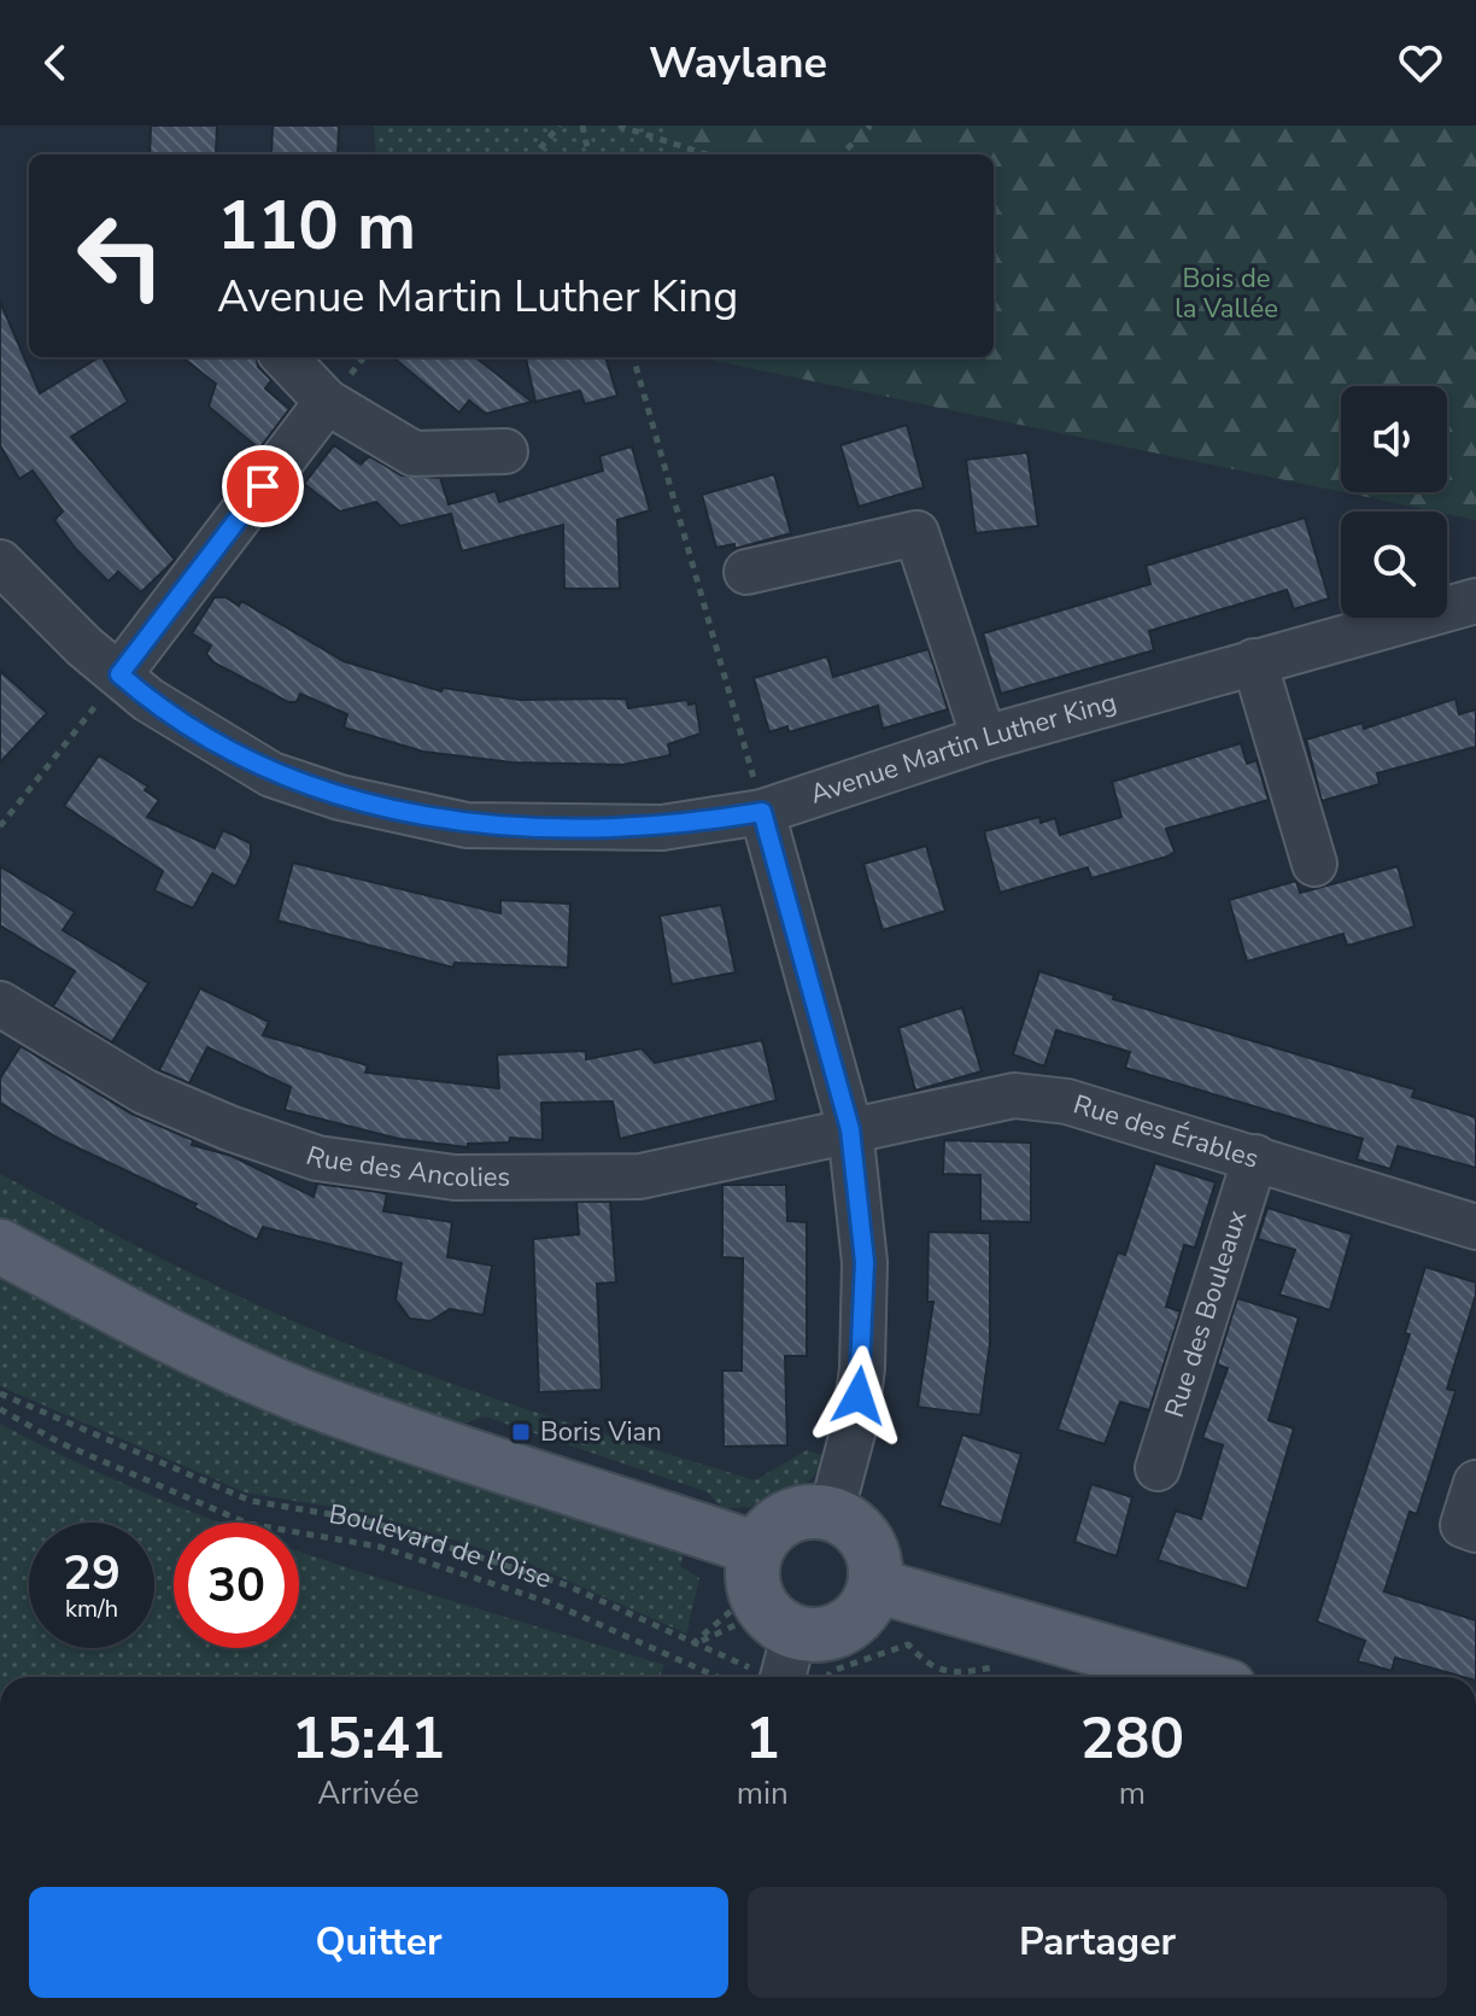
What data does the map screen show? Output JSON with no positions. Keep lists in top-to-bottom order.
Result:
{
  "streets": {
    "street": [
      "Avenue Martin Luther King",
      "Rue des Érables",
      "Rue des Ancolies",
      "Rue des Bouleaux"
    ],
    "path": ["Boulevard de l'Oise"]
  },
  "crossings": [
    ["Rue des Érables", "Rue des Ancolies"],
    ["Rue des Érables", "Rue des Bouleaux"]
  ],
  "parks": ["Bois de la Vallée"],
  "places": {
    "transit": ["Boris Vian"]
  },
  "page": {
    "header": "Waylane",
    "turn": ["110 m", "Avenue Martin Luther King"],
    "speed": "29 km/h",
    "limit": "30",
    "eta": [
      "15:41",
      "Arrivée",
      "1",
      "min",
      "280",
      "m"
    ],
    "buttons": ["Quitter", "Partager"]
  }
}
